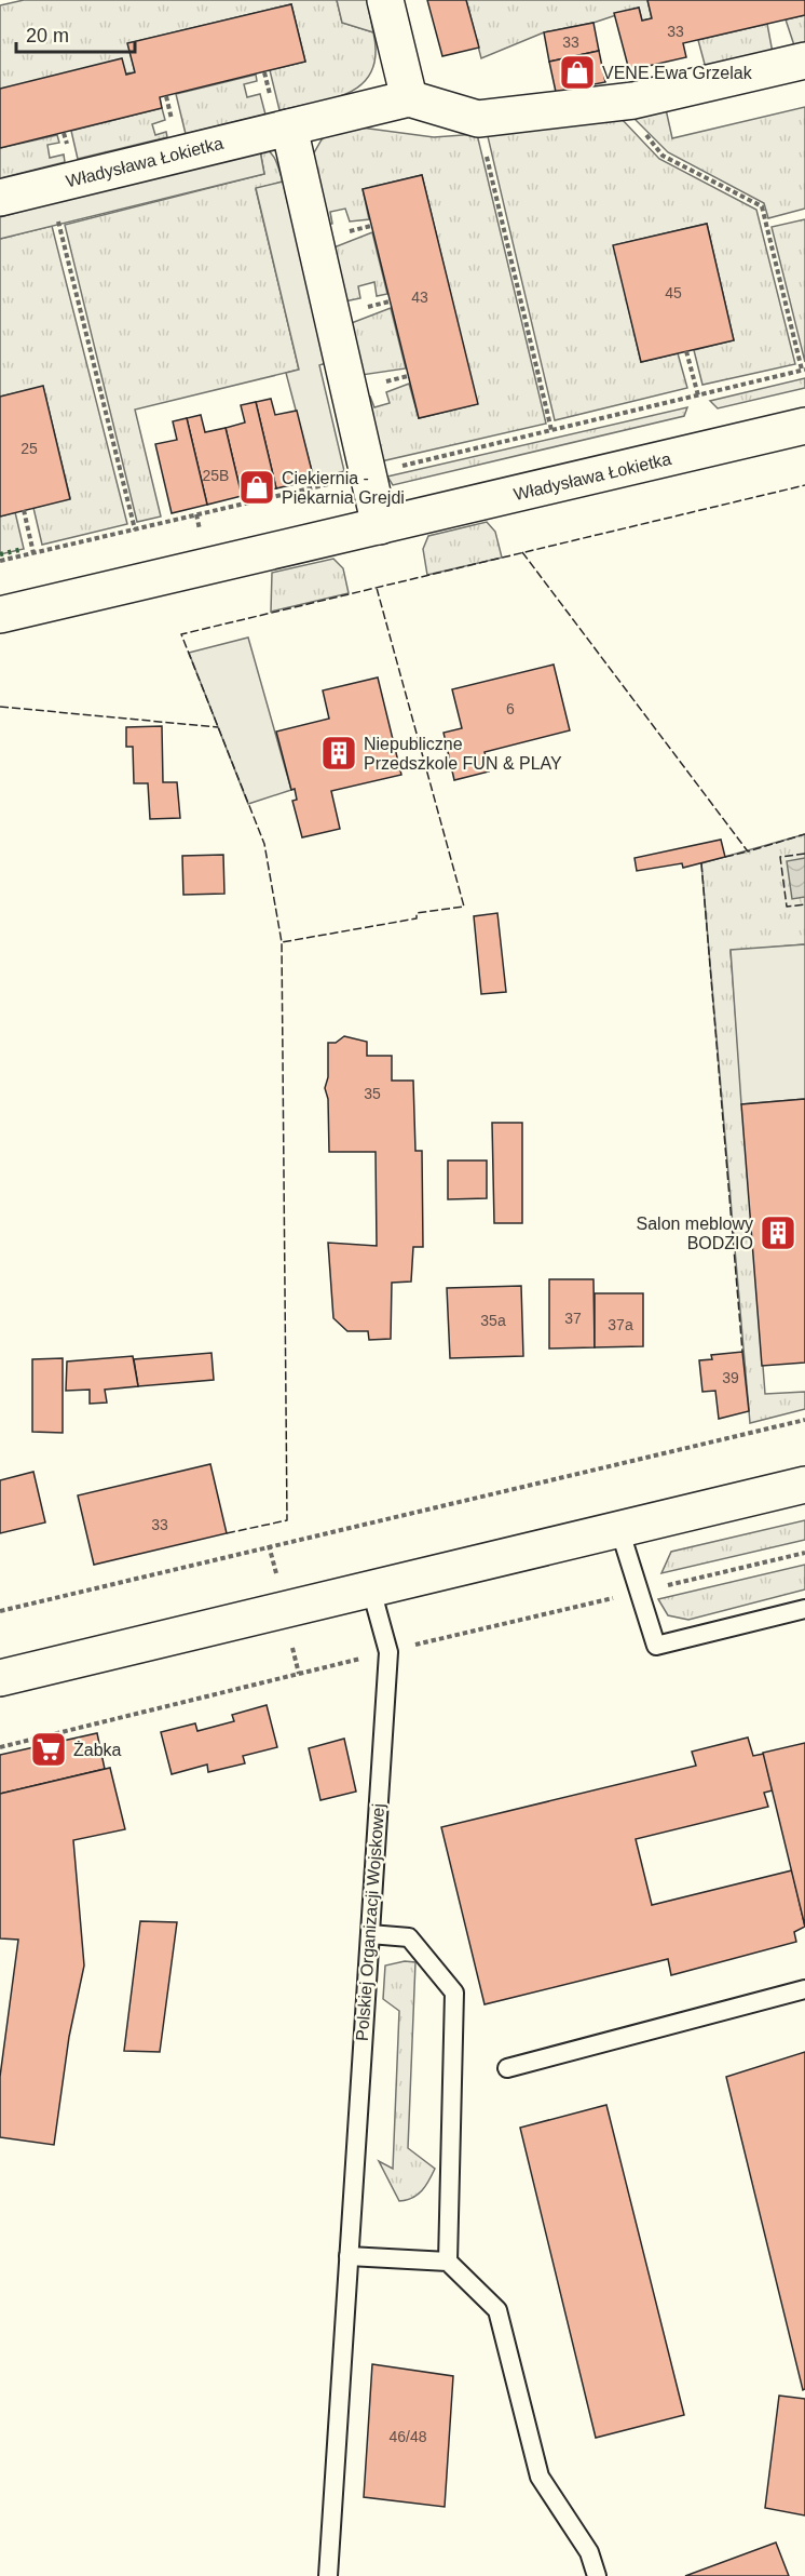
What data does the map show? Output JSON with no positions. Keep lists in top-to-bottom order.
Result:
{
  "streets": {
    "street": ["Władysława Łokietka"],
    "lane": ["Polskiej Organizacji Wojskowej"]
  },
  "places": {
    "shop": ["VENE Ewa Grzelak", "Ciekiernia - Piekarnia Grejdi"],
    "building": ["Niepubliczne Przedszkole FUN & PLAY", "Salon meblowy BODZIO"],
    "supermarket": ["Żabka"]
  },
  "house_numbers": [
    "33",
    "33",
    "45",
    "43",
    "25",
    "25B",
    "6",
    "35",
    "37",
    "35a",
    "37a",
    "39",
    "33",
    "46/48"
  ],
  "scale_bar": "20 m"
}
